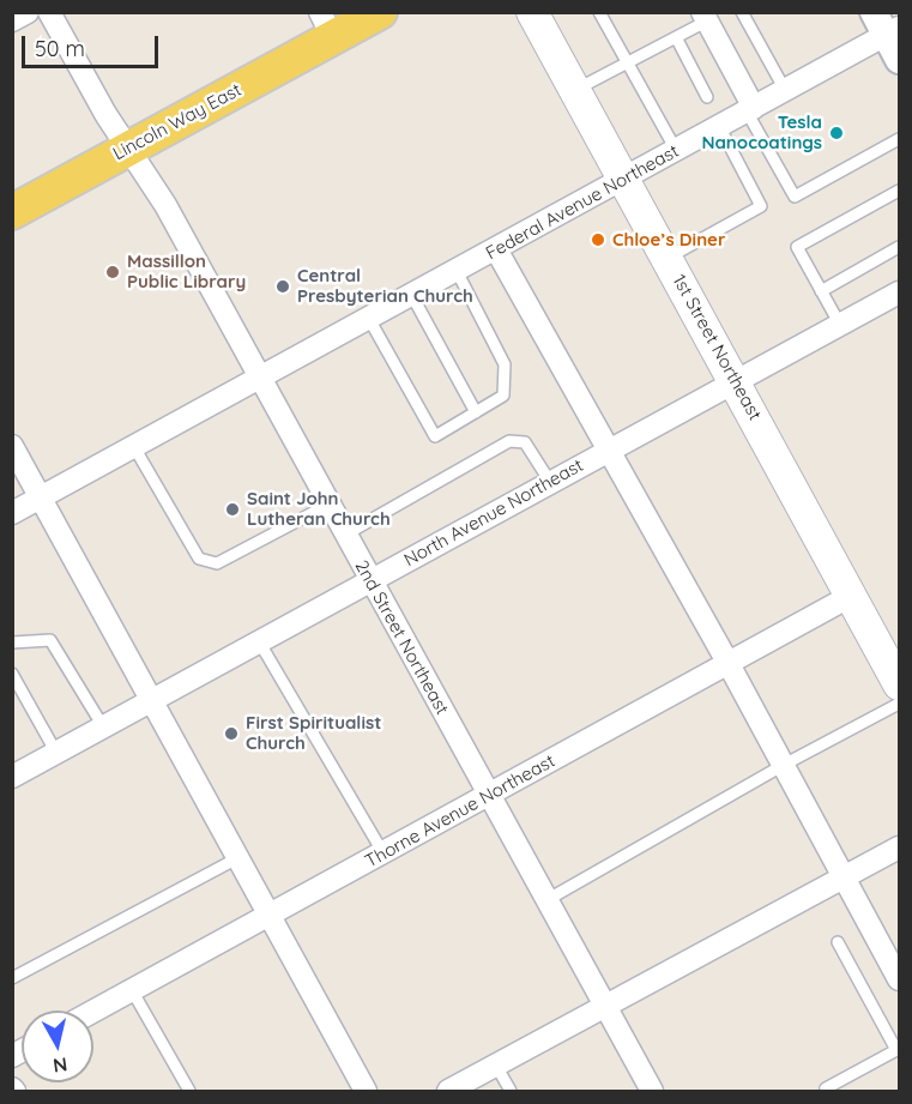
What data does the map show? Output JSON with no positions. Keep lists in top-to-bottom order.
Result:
{
  "streets": {
    "main road": ["Lincoln Way East", "1st Street Northeast"],
    "street": [
      "Federal Avenue Northeast",
      "North Avenue Northeast",
      "2nd Street Northeast",
      "Thorne Avenue Northeast"
    ]
  },
  "crossings": [
    ["Lincoln Way East", "2nd Street Northeast"],
    ["Federal Avenue Northeast", "1st Street Northeast"],
    ["Federal Avenue Northeast", "2nd Street Northeast"],
    ["1st Street Northeast", "North Avenue Northeast"],
    ["1st Street Northeast", "Thorne Avenue Northeast"],
    ["North Avenue Northeast", "2nd Street Northeast"],
    ["2nd Street Northeast", "Thorne Avenue Northeast"]
  ],
  "places": [
    "Tesla Nanocoatings",
    "Chloe’s Diner",
    "Massillon Public Library",
    "Central Presbyterian Church",
    "Saint John Lutheran Church",
    "First Spiritualist Church"
  ],
  "scale_bar": "50 m",
  "north": "bottom"
}
